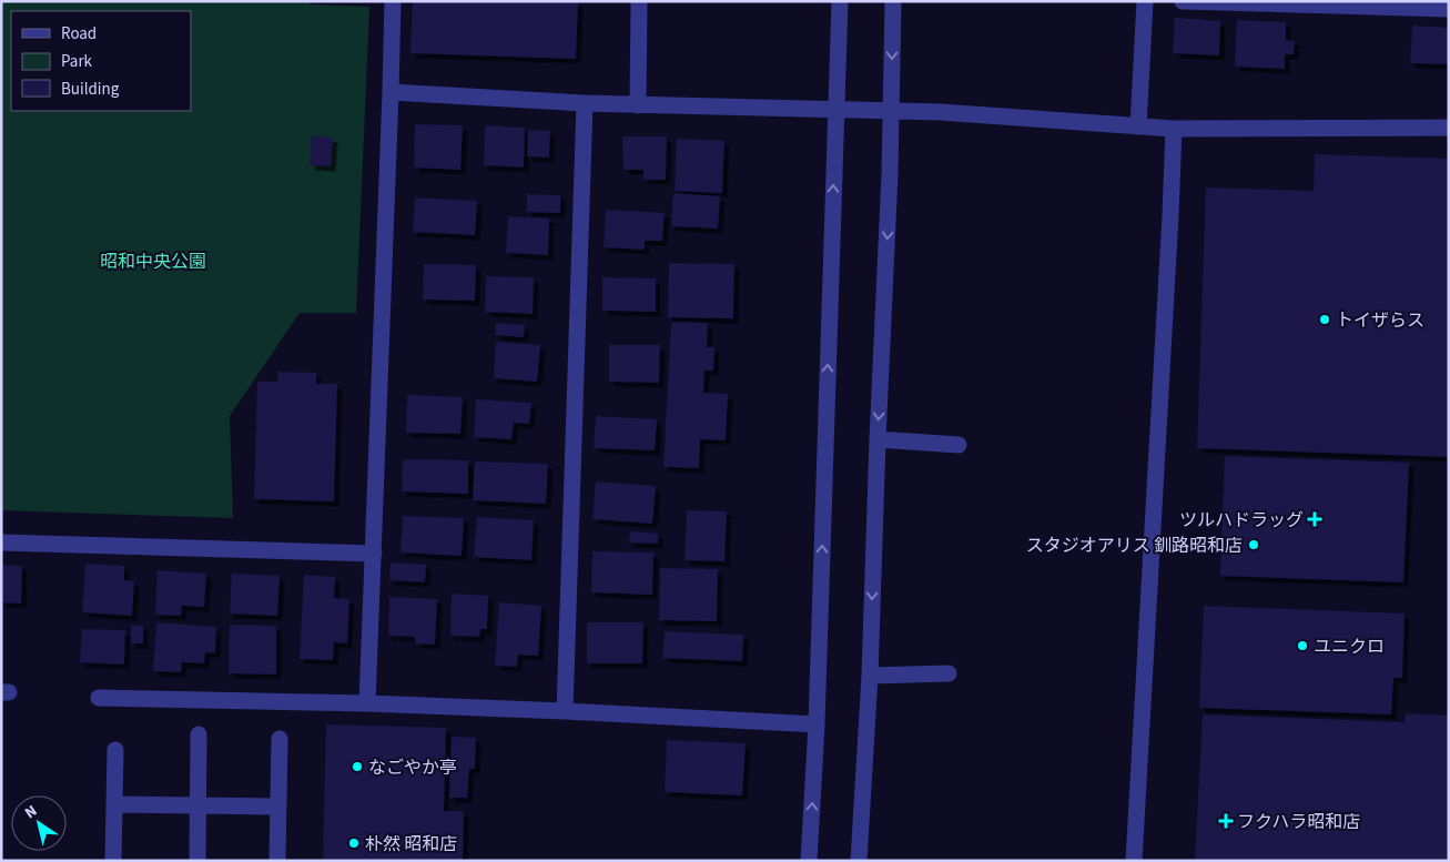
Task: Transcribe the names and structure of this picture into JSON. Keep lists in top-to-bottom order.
{
  "parks": ["昭和中央公園"],
  "places": {
    "other": [
      "トイザらス",
      "スタジオアリス 釧路昭和店",
      "ユニクロ",
      "なごやか亭",
      "朴然 昭和店"
    ],
    "health": ["ツルハドラッグ", "フクハラ昭和店"]
  },
  "legend": ["Road", "Park", "Building"],
  "north": "top left"
}
